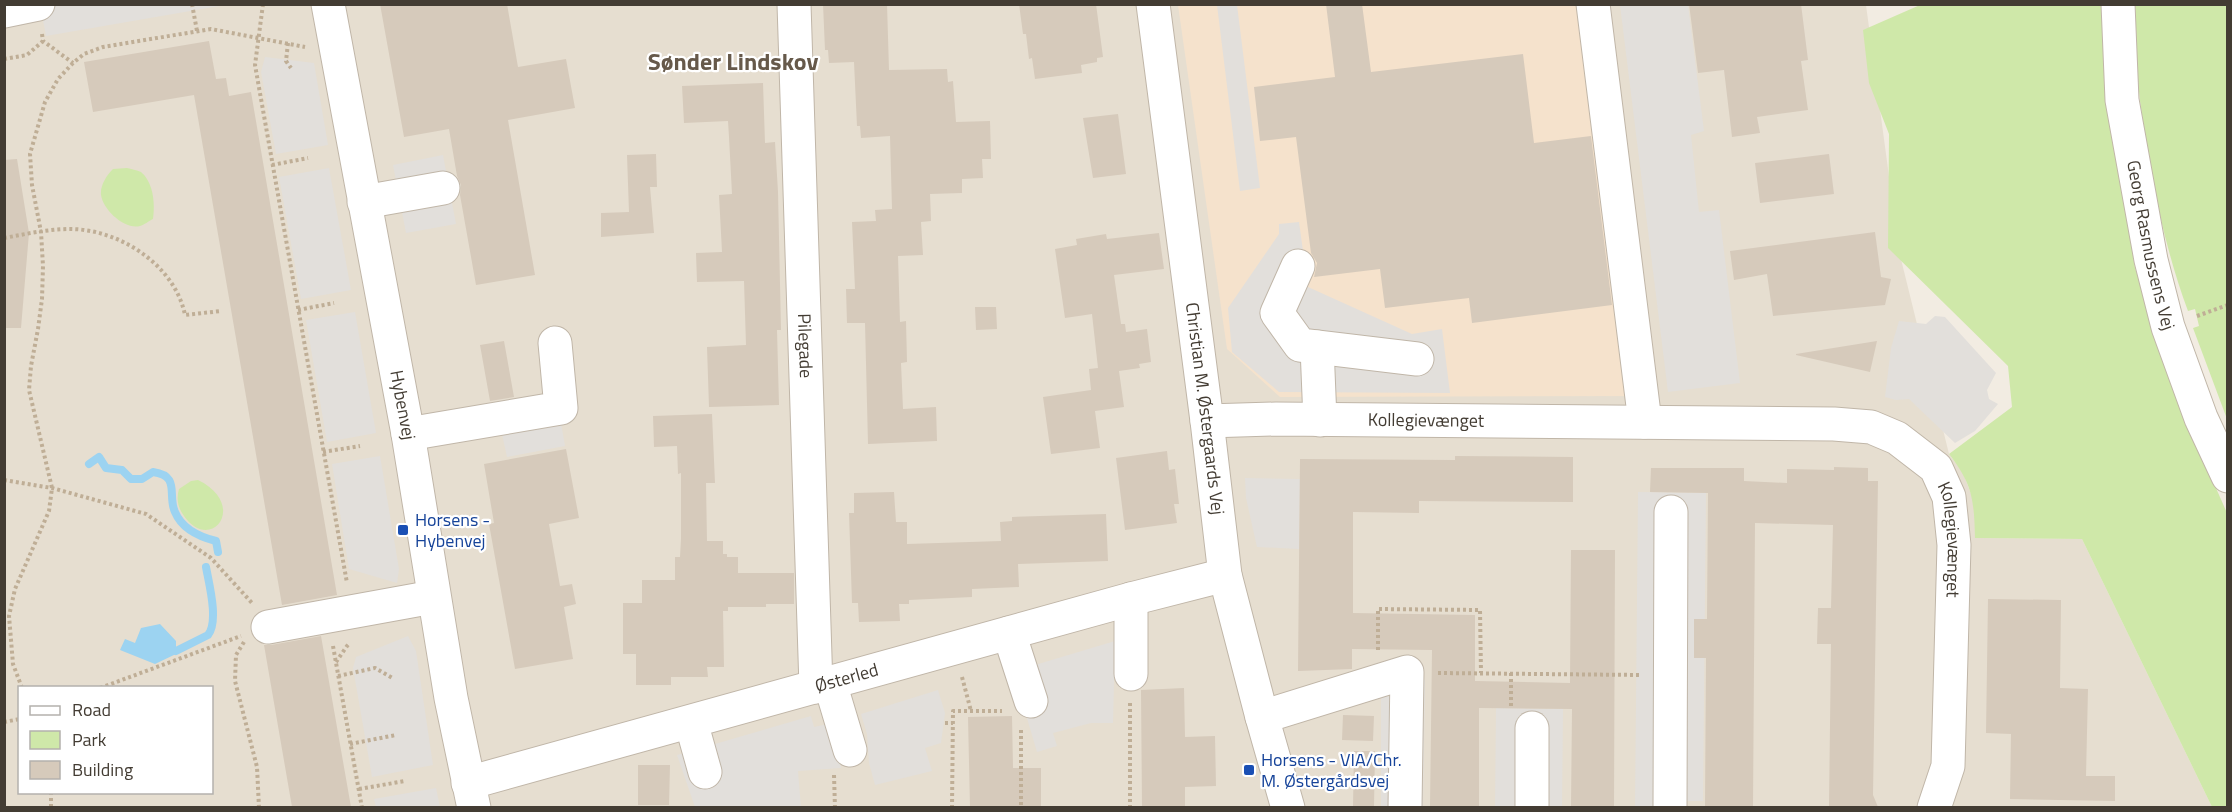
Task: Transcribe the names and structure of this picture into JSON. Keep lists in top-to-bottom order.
{
  "streets": {
    "street": [
      "Georg Rasmussens Vej",
      "Pilegade",
      "Hybenvej",
      "Christian M. Østergaards Vej",
      "Kollegievænget",
      "Østerled"
    ]
  },
  "crossings": [
    ["Pilegade", "Østerled"],
    ["Hybenvej", "Østerled"],
    ["Christian M. Østergaards Vej", "Kollegievænget"],
    ["Christian M. Østergaards Vej", "Østerled"]
  ],
  "districts": ["Sønder Lindskov"],
  "places": {
    "transit": ["Horsens - Hybenvej", "Horsens - VIA/Chr. M. Østergårdsvej"]
  },
  "legend": ["Road", "Park", "Building"]
}
